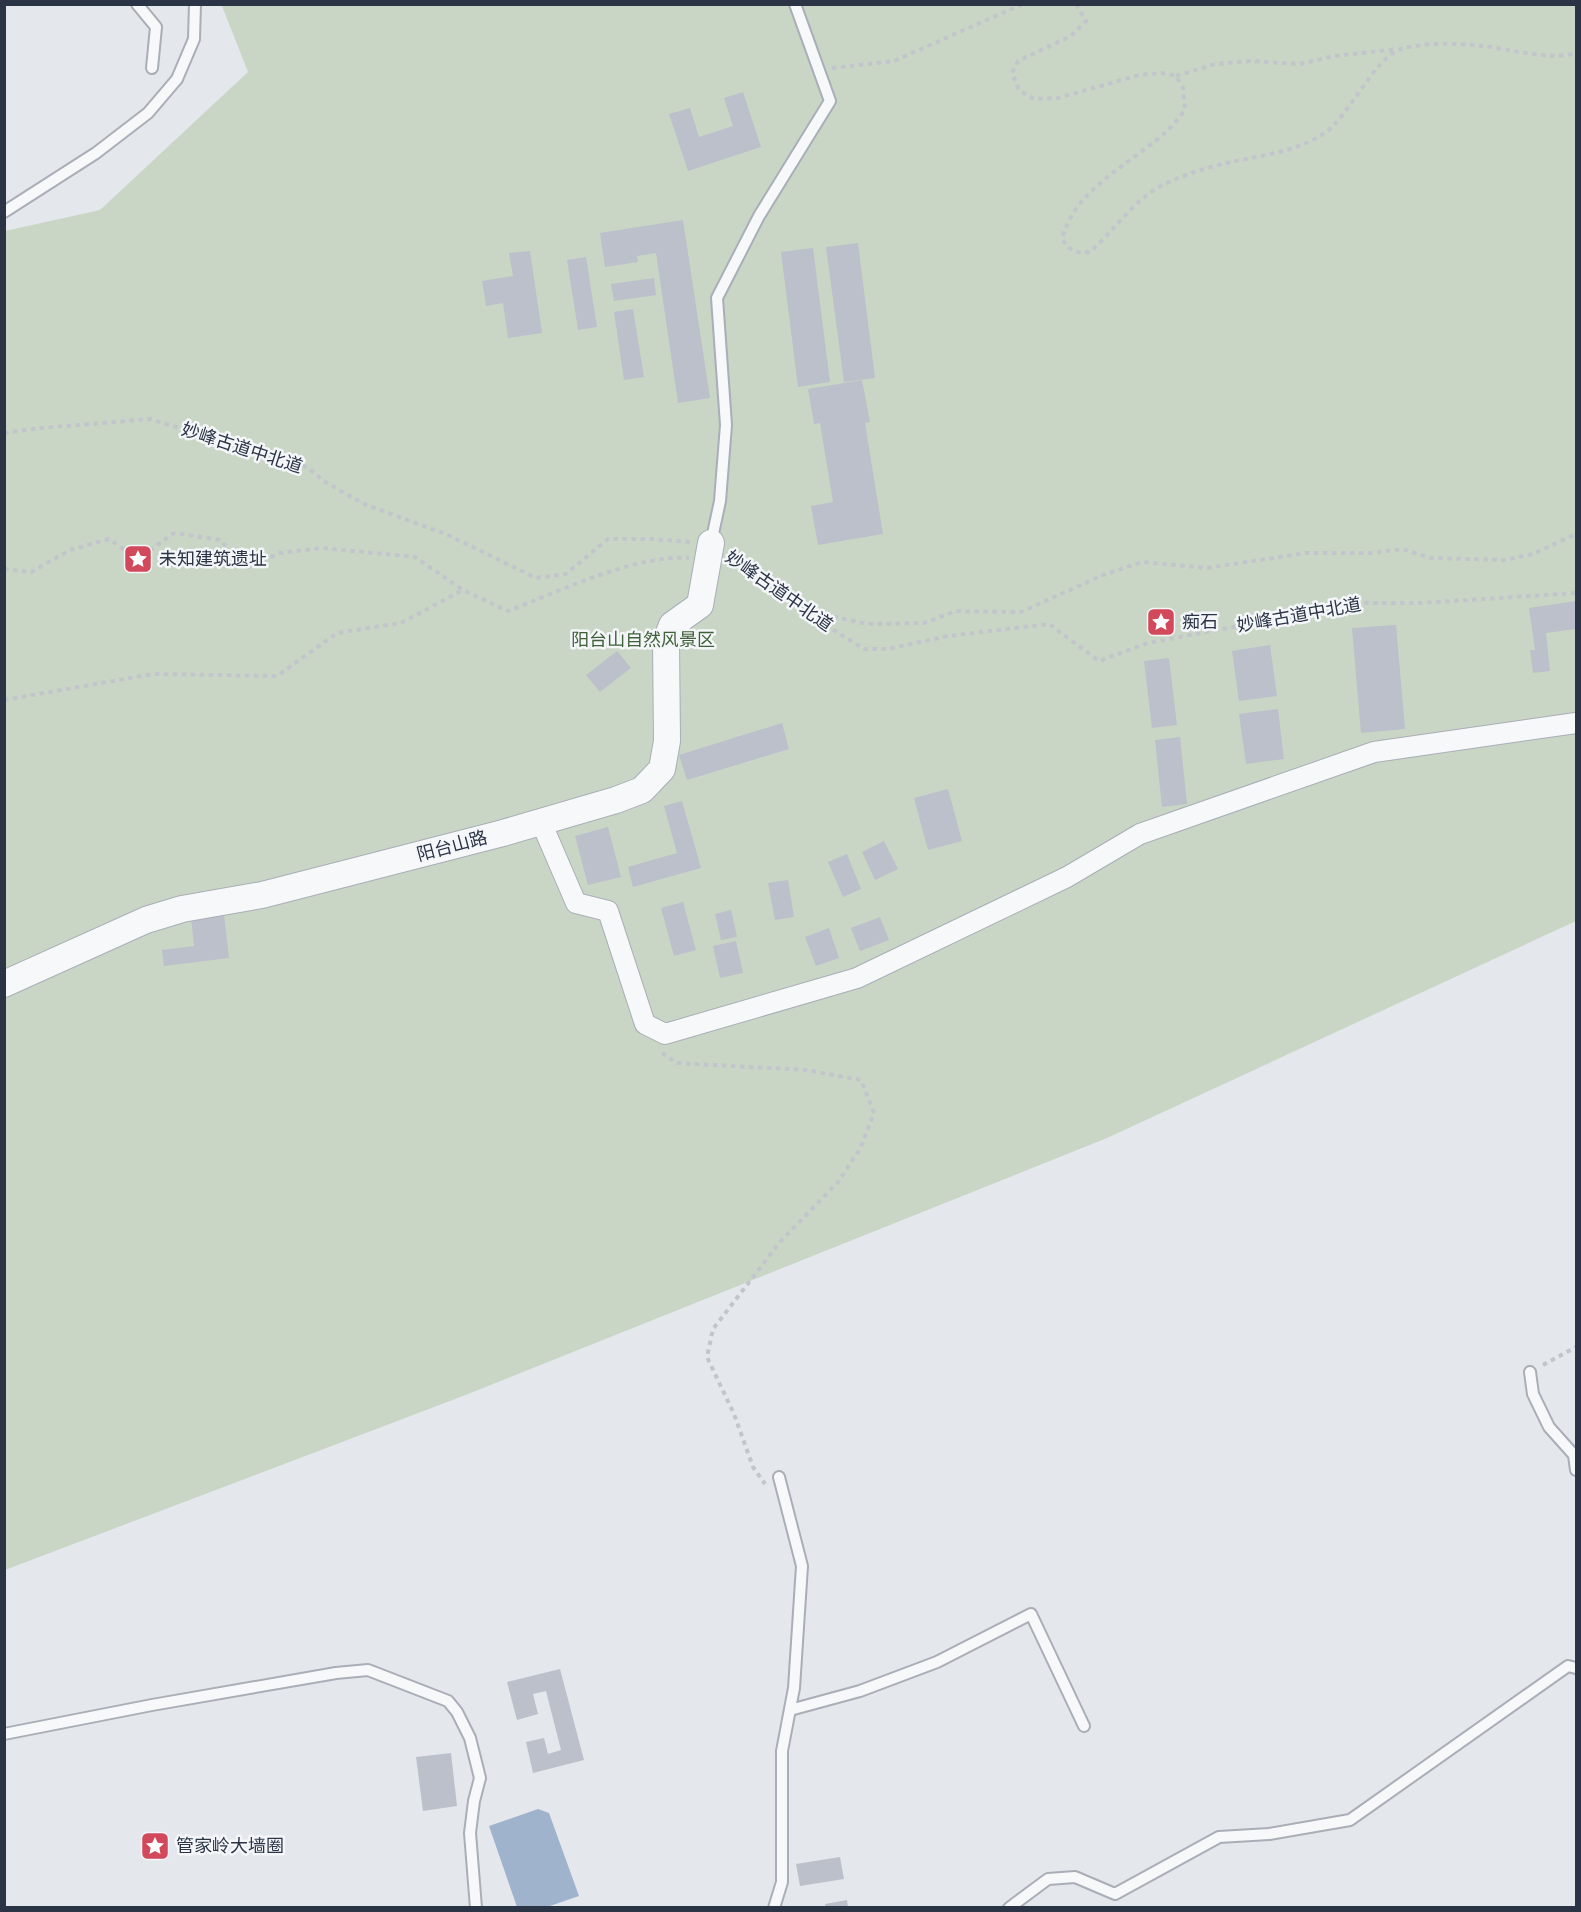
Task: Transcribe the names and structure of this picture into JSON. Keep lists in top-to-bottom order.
{
  "streets": {
    "street": ["阳台山路"],
    "path": ["妙峰古道中北道"]
  },
  "crossings": [
    ["妙峰古道中北道", "阳台山路"]
  ],
  "parks": ["阳台山自然风景区"],
  "places": {
    "place": ["未知建筑遗址", "痴石", "管家岭大墙圈"]
  }
}
